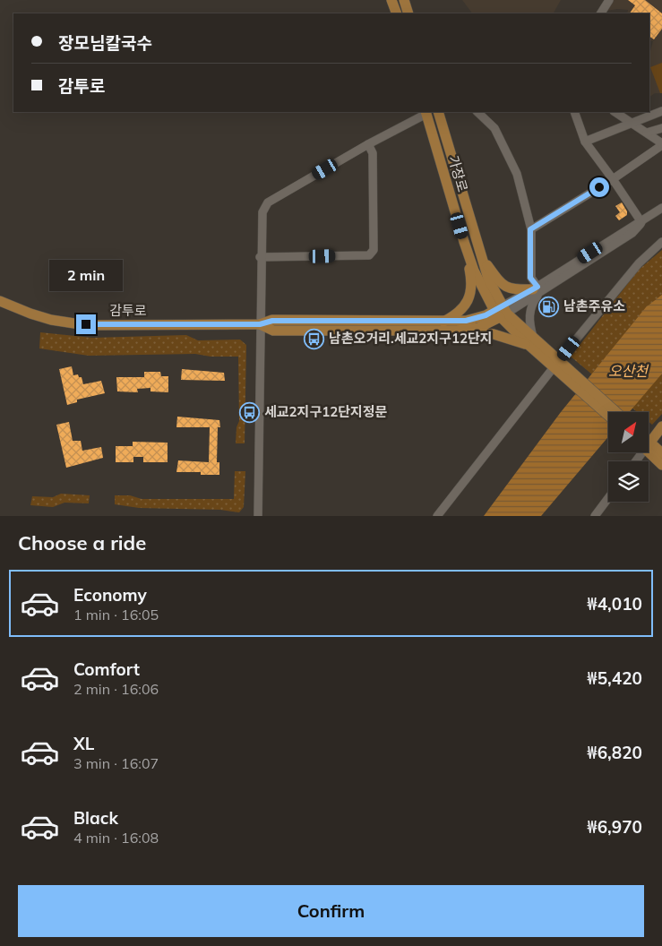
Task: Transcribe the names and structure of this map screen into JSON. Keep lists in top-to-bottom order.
{
  "streets": {
    "main road": ["가장로", "감투로"]
  },
  "crossings": [
    ["가장로", "감투로"]
  ],
  "water": ["오산천"],
  "places": {
    "fuel station": ["남촌주유소"],
    "bus stop": ["남촌오거리.세교2지구12단지", "세교2지구12단지정문"]
  },
  "north": "top right",
  "page": {
    "banner": ["장모님칼국수", "감투로"],
    "bubble": "2 min",
    "heading": "Choose a ride",
    "list": [
      {
        "name": "Economy",
        "note": "1 min · 16:05",
        "value": "₩4,010"
      },
      {
        "name": "Comfort",
        "note": "2 min · 16:06",
        "value": "₩5,420"
      },
      {
        "name": "XL",
        "note": "3 min · 16:07",
        "value": "₩6,820"
      },
      {
        "name": "Black",
        "note": "4 min · 16:08",
        "value": "₩6,970"
      }
    ],
    "buttons": "Confirm"
  }
}
